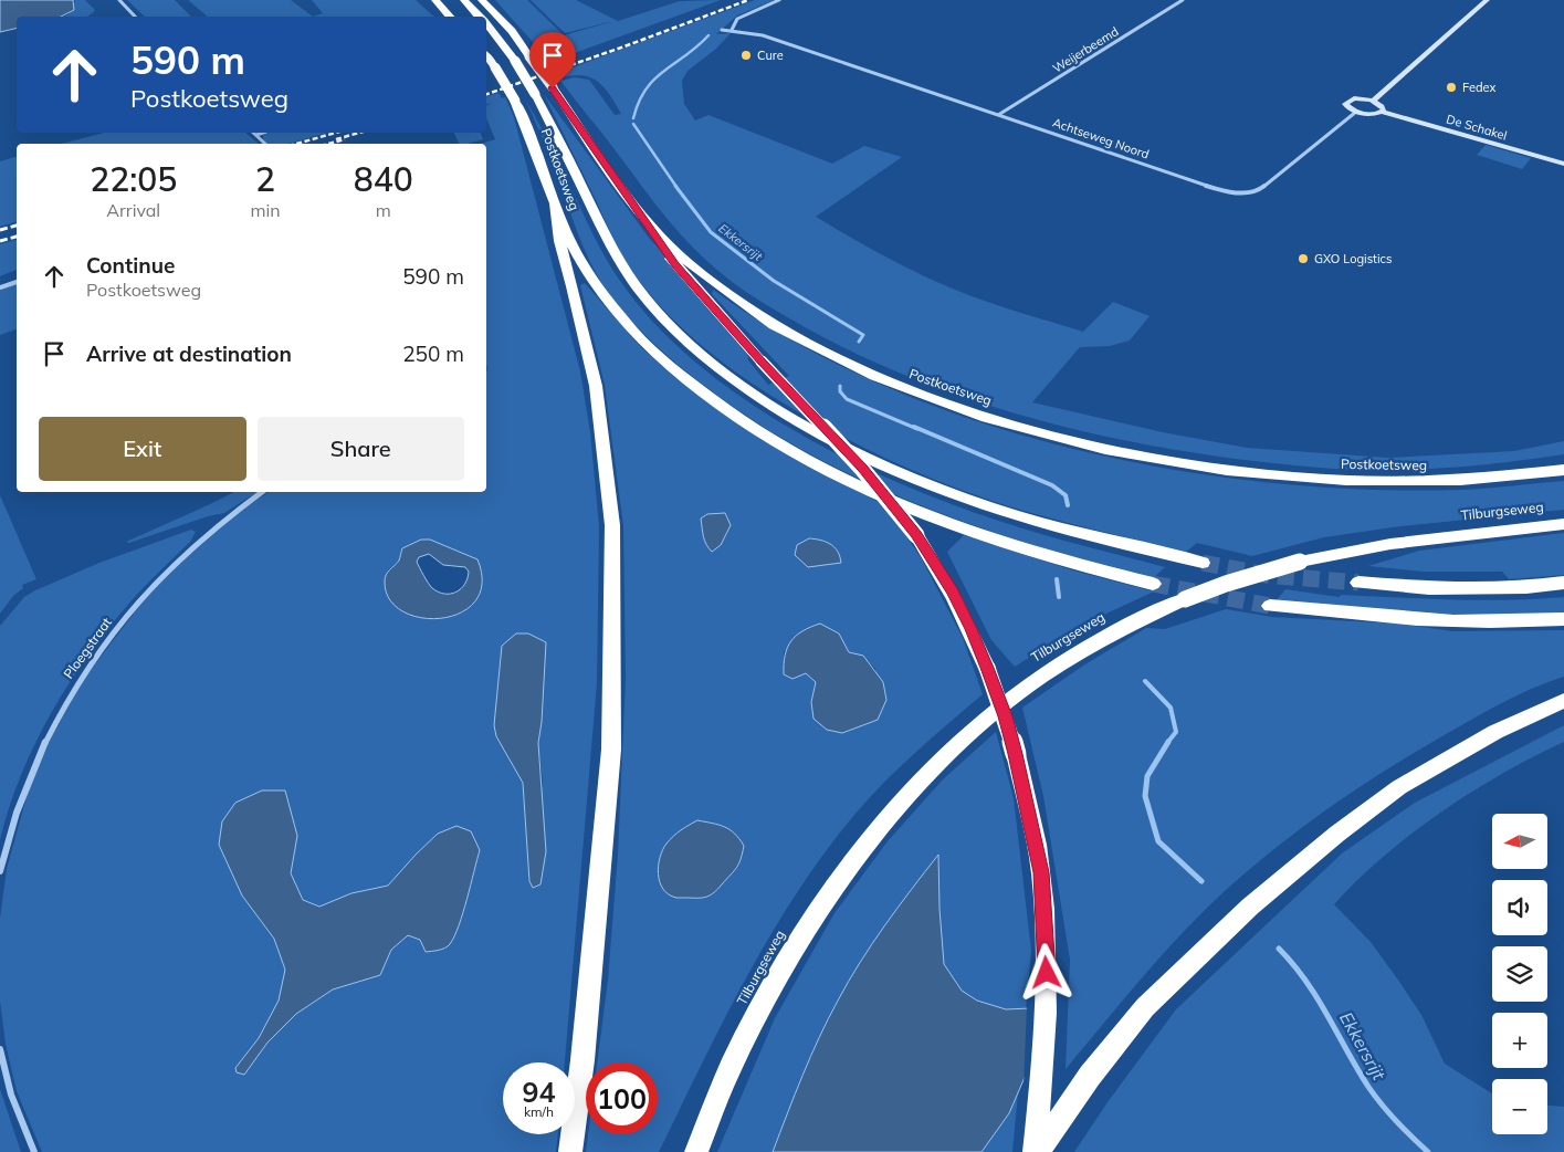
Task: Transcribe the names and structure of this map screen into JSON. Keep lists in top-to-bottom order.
{
  "streets": {
    "highway": ["Postkoetsweg", "Tilburgseweg"],
    "street": [
      "Weijerbeemd",
      "De Schakel",
      "Achtseweg Noord",
      "Ploegstraat"
    ]
  },
  "crossings": [
    ["Weijerbeemd", "Achtseweg Noord"],
    ["De Schakel", "Achtseweg Noord"]
  ],
  "water": ["Ekkersrijt"],
  "places": ["Cure", "Fedex", "GXO Logistics"],
  "north": "left",
  "page": {
    "turn": ["590 m", "Postkoetsweg"],
    "eta": [
      "22:05",
      "Arrival",
      "2",
      "min",
      "840",
      "m"
    ],
    "list": [
      {
        "name": "Continue",
        "note": "Postkoetsweg",
        "value": "590 m"
      },
      {
        "name": "Arrive at destination",
        "value": "250 m"
      }
    ],
    "buttons": ["Exit", "Share"],
    "map_buttons": ["+", "−"],
    "speed": "94 km/h",
    "limit": "100"
  }
}
